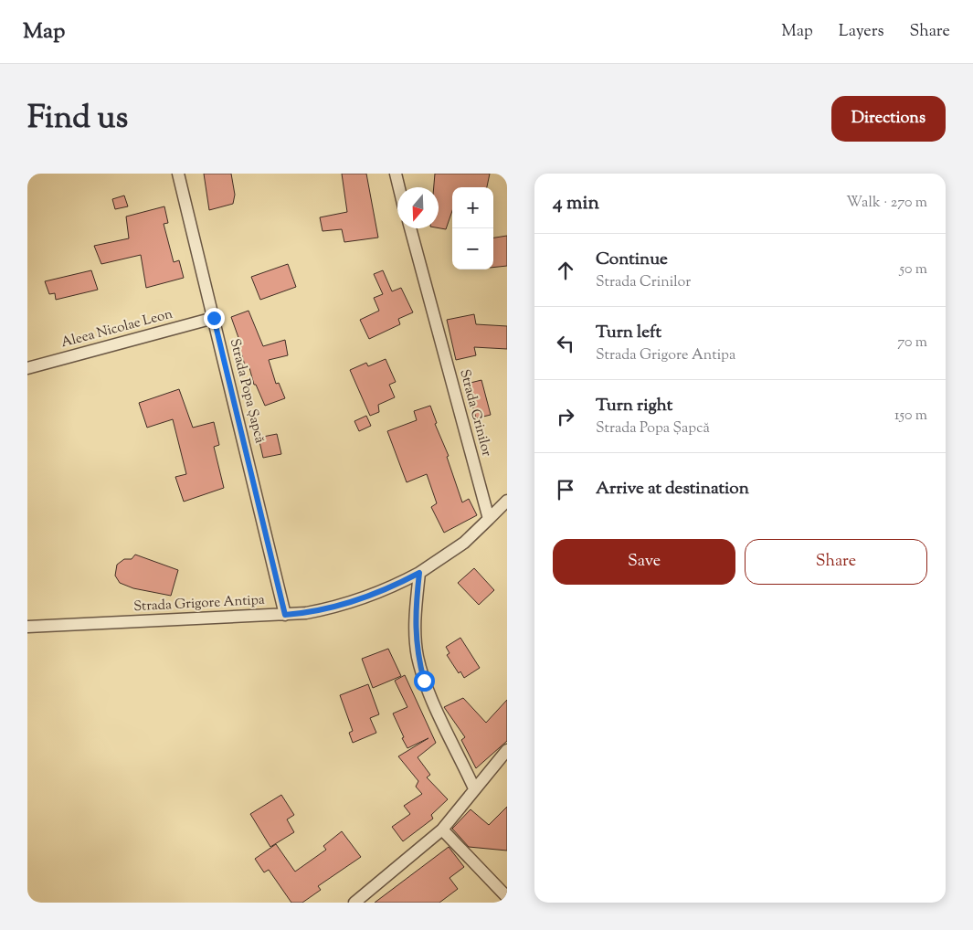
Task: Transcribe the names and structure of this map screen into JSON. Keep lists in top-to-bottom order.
{
  "streets": {
    "street": [
      "Aleea Nicolae Leon",
      "Strada Popa Șapcă",
      "Strada Crinilor",
      "Strada Grigore Antipa"
    ]
  },
  "crossings": [
    ["Aleea Nicolae Leon", "Strada Popa Șapcă"],
    ["Strada Popa Șapcă", "Strada Grigore Antipa"]
  ],
  "north": "bottom",
  "page": {
    "header": "Map",
    "nav": ["Map", "Layers", "Share"],
    "title": "Find us",
    "buttons": [
      "Directions",
      ["Save", "Share"]
    ],
    "heading": ["4 min", "Walk · 270 m"],
    "map_buttons": ["+", "−"],
    "list": [
      ["Continue", "Strada Crinilor", "50 m"],
      ["Turn left", "Strada Grigore Antipa", "70 m"],
      ["Turn right", "Strada Popa Șapcă", "150 m"],
      "Arrive at destination"
    ]
  }
}
